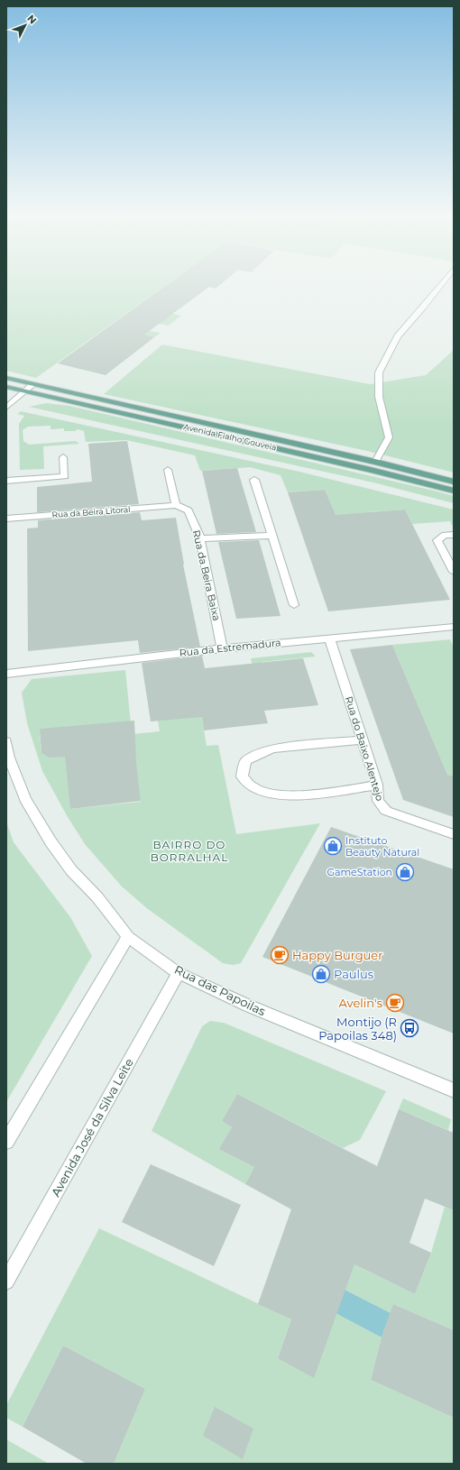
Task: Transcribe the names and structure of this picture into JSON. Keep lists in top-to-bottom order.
{
  "streets": {
    "main road": ["Avenida Fialho Gouveia"],
    "street": [
      "Rua da Beira Litoral",
      "Rua da Beira Baixa",
      "Rua da Estremadura",
      "Rua do Baixo Alentejo",
      "Rua das Papoilas",
      "Avenida José da Silva Leite"
    ]
  },
  "crossings": [
    ["Rua da Beira Litoral", "Rua da Beira Baixa"],
    ["Rua da Beira Baixa", "Rua da Estremadura"],
    ["Rua da Estremadura", "Rua do Baixo Alentejo"],
    ["Rua das Papoilas", "Avenida José da Silva Leite"]
  ],
  "districts": ["BAIRRO DO BORRALHAL"],
  "places": {
    "shop": ["Instituto Beauty Natural", "GameStation", "Paulus"],
    "cafe": ["Happy Burguer", "Avelin's"],
    "bus stop": ["Montijo (R Papoilas 348)"]
  },
  "north": "top right"
}
